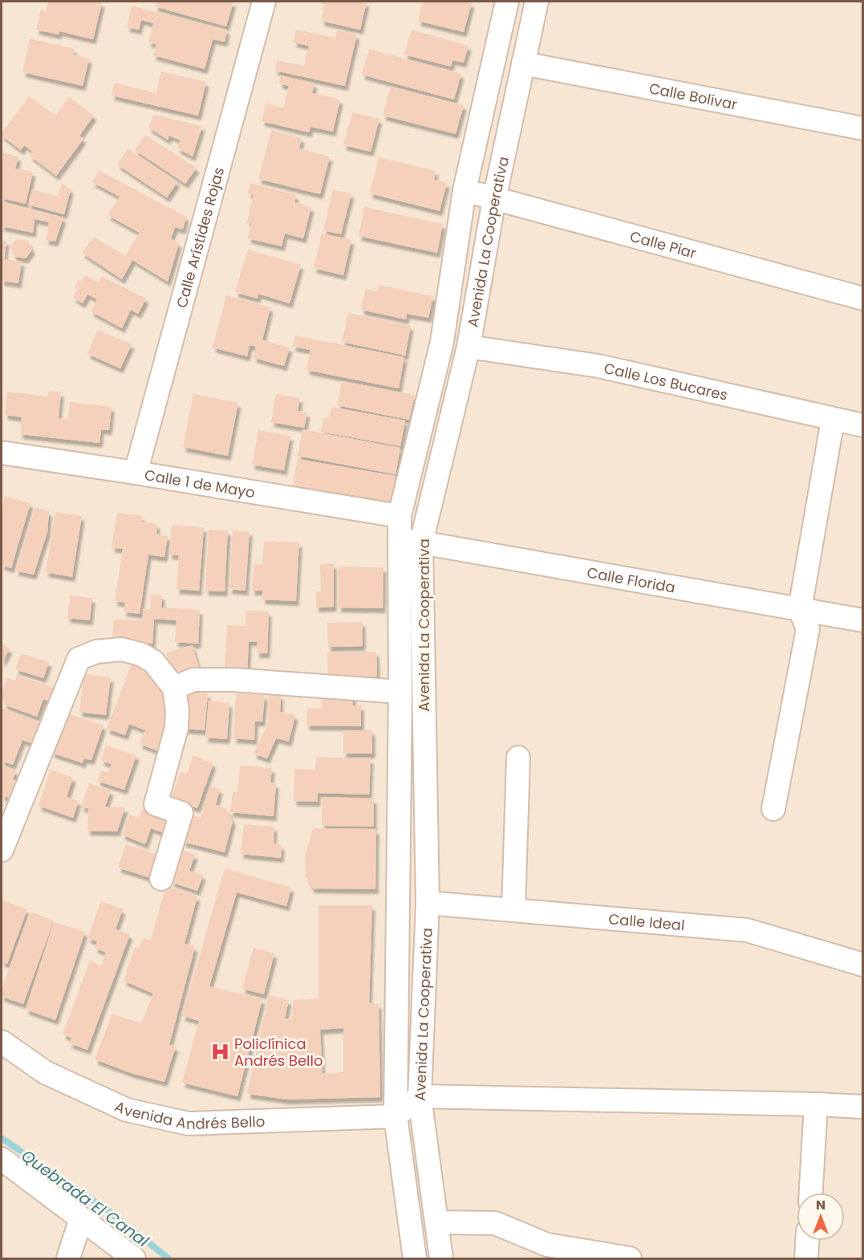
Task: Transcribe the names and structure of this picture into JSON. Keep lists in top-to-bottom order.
{
  "streets": {
    "street": [
      "Calle Bolívar",
      "Calle Arístides Rojas",
      "Avenida La Cooperativa",
      "Calle Piar",
      "Calle Los Bucares",
      "Calle 1 de Mayo",
      "Calle Florida",
      "Calle Ideal",
      "Avenida Andrés Bello"
    ]
  },
  "crossings": [
    ["Calle Bolívar", "Avenida La Cooperativa"],
    ["Calle Arístides Rojas", "Calle 1 de Mayo"],
    ["Avenida La Cooperativa", "Calle Piar"],
    ["Avenida La Cooperativa", "Calle Los Bucares"],
    ["Avenida La Cooperativa", "Calle 1 de Mayo"],
    ["Avenida La Cooperativa", "Calle Florida"],
    ["Avenida La Cooperativa", "Calle Ideal"],
    ["Avenida La Cooperativa", "Avenida Andrés Bello"]
  ],
  "water": ["Quebrada El Canal"],
  "places": {
    "hospital": ["Policlínica Andrés Bello"]
  },
  "north": "top"
}
